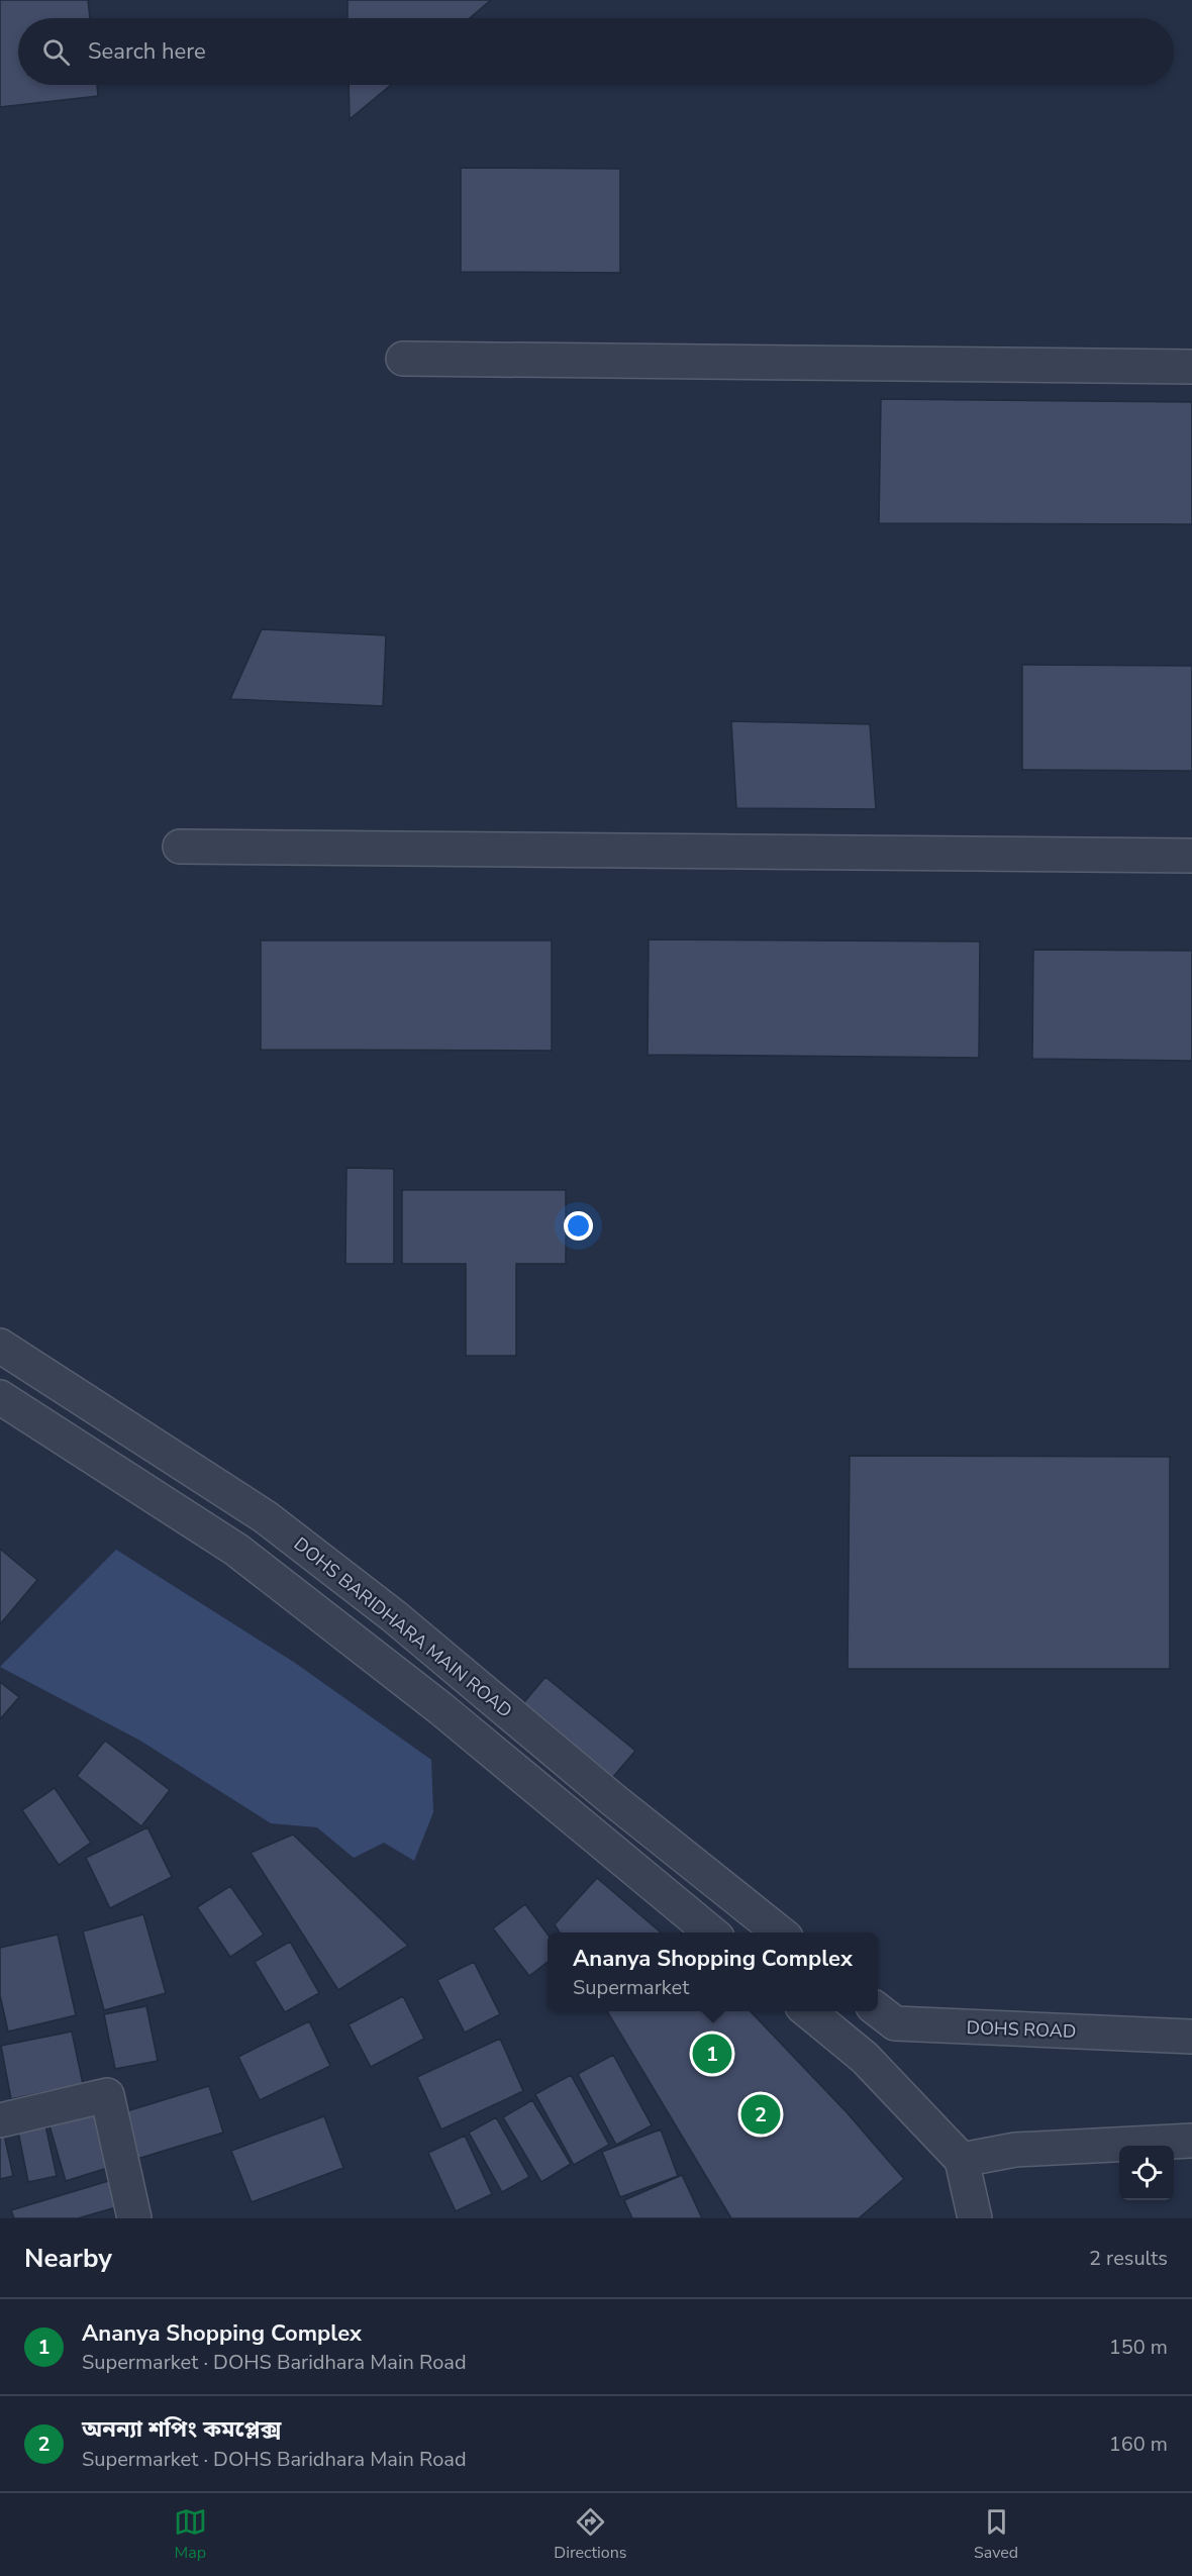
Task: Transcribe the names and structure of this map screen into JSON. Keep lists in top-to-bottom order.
{
  "streets": {
    "street": ["DOHS BARIDHARA MAIN ROAD", "DOHS ROAD"]
  },
  "page": {
    "search": "Search here",
    "popup": ["Ananya Shopping Complex", "Supermarket"],
    "pins": ["1", "2"],
    "heading": ["Nearby", "2 results"],
    "list": [
      {
        "mark": "1",
        "name": "Ananya Shopping Complex",
        "note": "Supermarket · DOHS Baridhara Main Road",
        "value": "150 m"
      },
      {
        "mark": "2",
        "name": "অনন্যা শপিং কমপ্লেক্স",
        "note": "Supermarket · DOHS Baridhara Main Road",
        "value": "160 m"
      }
    ],
    "nav": ["Map", "Directions", "Saved"]
  }
}
